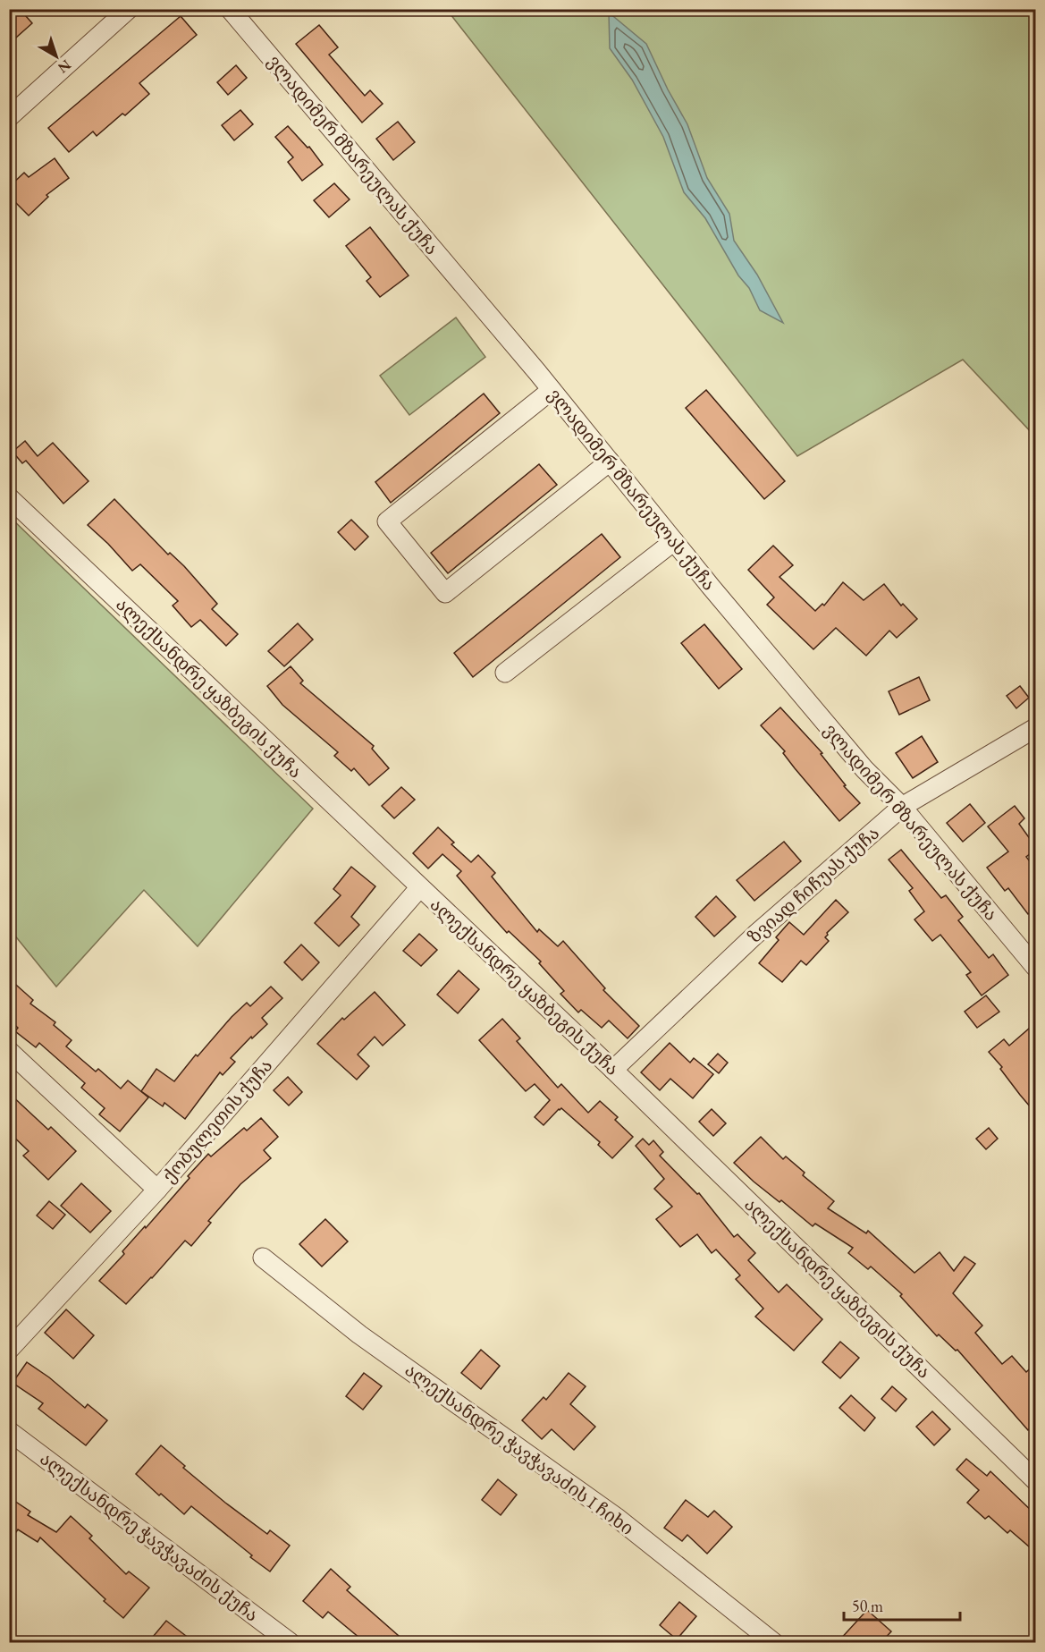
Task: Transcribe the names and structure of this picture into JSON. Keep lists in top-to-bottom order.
{
  "streets": {
    "street": [
      "ვლადიმერ მზარეულას ქუჩა",
      "ალექსანდრე ყაზბეგის ქუჩა",
      "ზვიად ჩიჩუას ქუჩა",
      "ქობულეთის ქუჩა",
      "ალექსანდრე ჭავჭავაძის I ჩიხი",
      "ალექსანდრე ჭავჭავაძის ქუჩა"
    ]
  },
  "crossings": [
    ["ვლადიმერ მზარეულას ქუჩა", "ზვიად ჩიჩუას ქუჩა"],
    ["ალექსანდრე ყაზბეგის ქუჩა", "ზვიად ჩიჩუას ქუჩა"],
    ["ალექსანდრე ყაზბეგის ქუჩა", "ქობულეთის ქუჩა"]
  ],
  "scale_bar": "50 m",
  "north": "bottom right"
}
